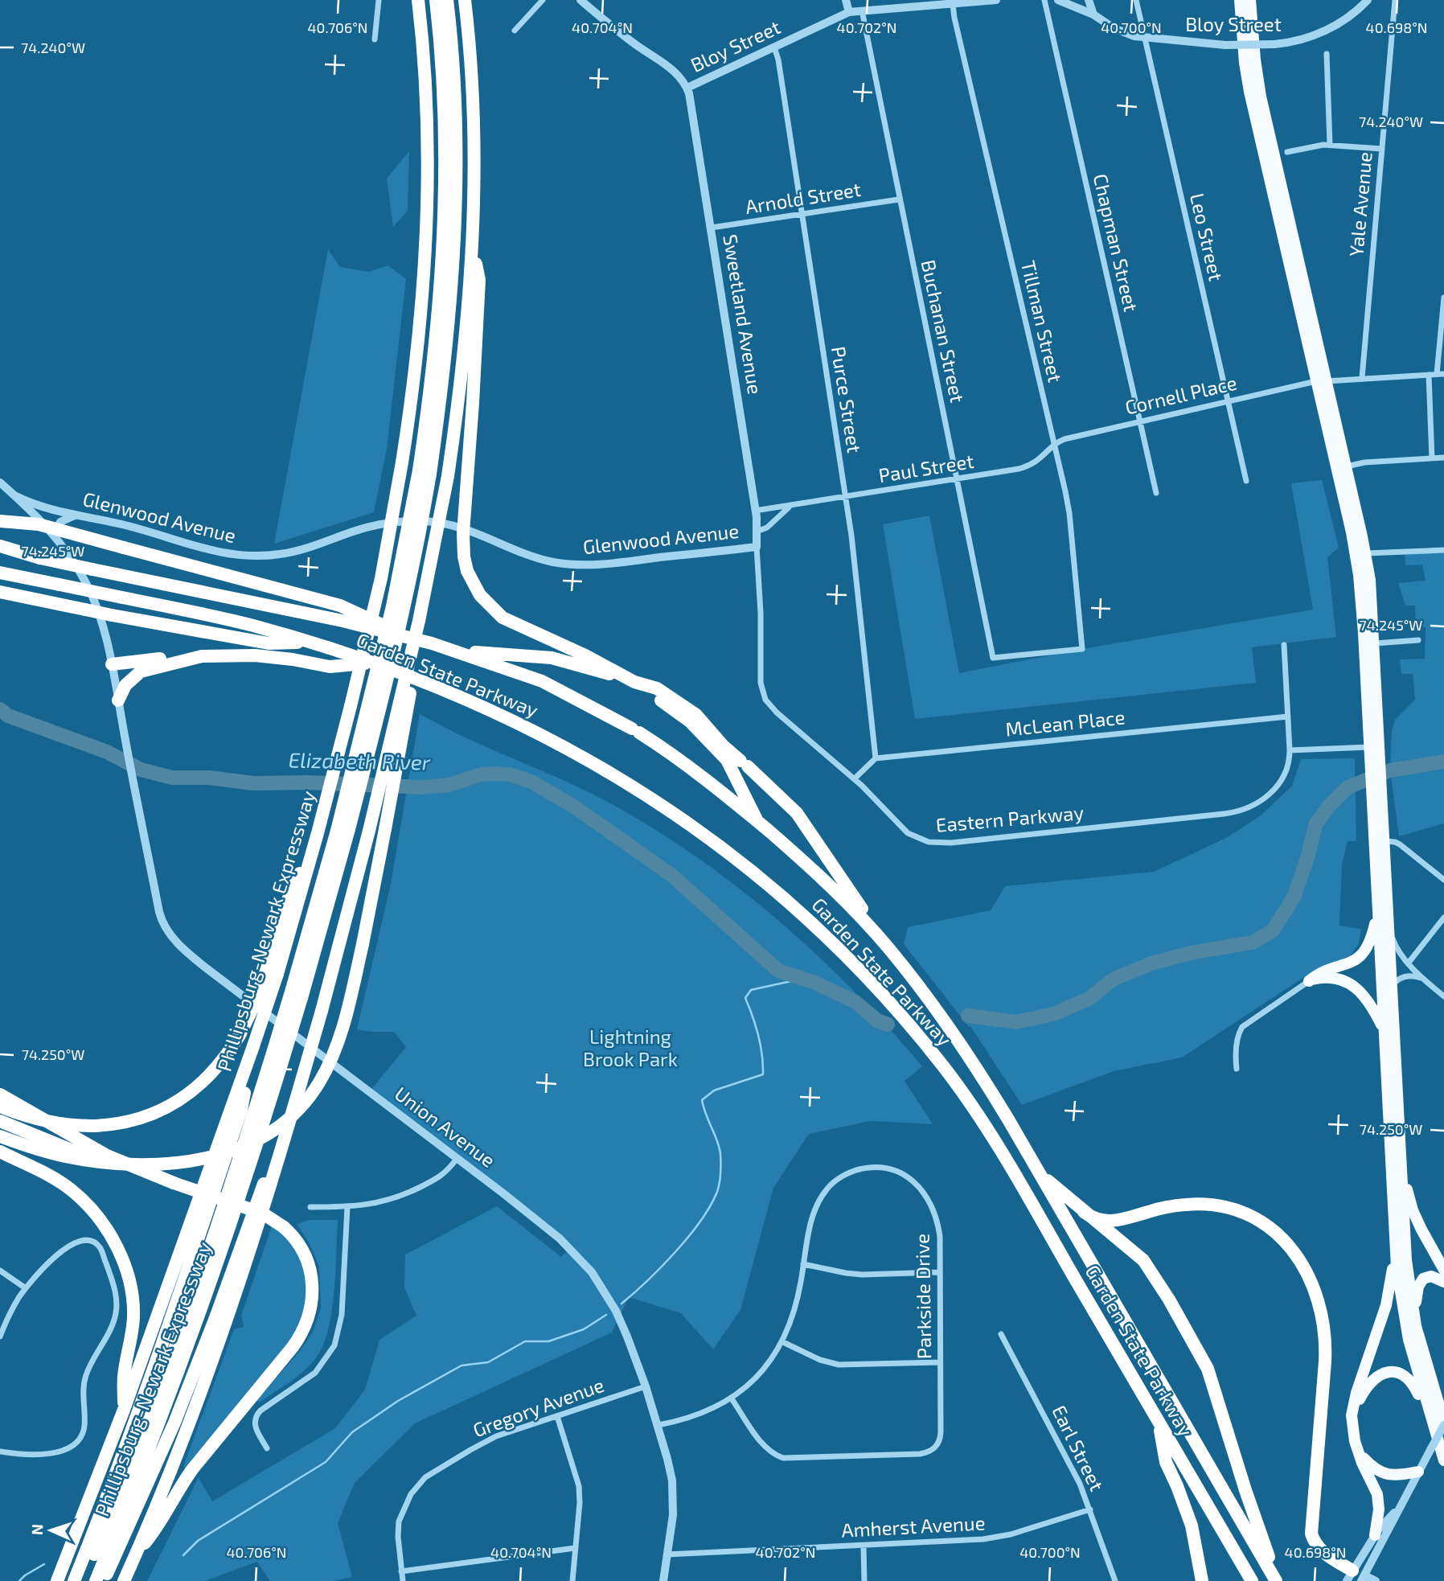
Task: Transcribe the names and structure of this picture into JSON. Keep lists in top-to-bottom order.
{
  "streets": {
    "highway": ["Garden State Parkway", "Phillipsburg-Newark Expressway"],
    "street": [
      "Bloy Street",
      "Arnold Street",
      "Yale Avenue",
      "Leo Street",
      "Chapman Street",
      "Sweetland Avenue",
      "Tillman Street",
      "Buchanan Street",
      "Cornell Place",
      "Purce Street",
      "Paul Street",
      "Glenwood Avenue",
      "McLean Place",
      "Eastern Parkway",
      "Union Avenue",
      "Parkside Drive",
      "Gregory Avenue",
      "Earl Street",
      "Amherst Avenue"
    ]
  },
  "crossings": [
    ["Bloy Street", "Leo Street"],
    ["Bloy Street", "Sweetland Avenue"],
    ["Bloy Street", "Tillman Street"],
    ["Bloy Street", "Buchanan Street"],
    ["Bloy Street", "Purce Street"],
    ["Arnold Street", "Sweetland Avenue"],
    ["Arnold Street", "Buchanan Street"],
    ["Arnold Street", "Purce Street"],
    ["Yale Avenue", "Cornell Place"],
    ["Leo Street", "Cornell Place"],
    ["Chapman Street", "Cornell Place"],
    ["Sweetland Avenue", "Paul Street"],
    ["Sweetland Avenue", "Glenwood Avenue"],
    ["Sweetland Avenue", "Eastern Parkway"],
    ["Tillman Street", "Buchanan Street"],
    ["Tillman Street", "Cornell Place"],
    ["Tillman Street", "Paul Street"],
    ["Buchanan Street", "Paul Street"],
    ["Cornell Place", "Paul Street"],
    ["Purce Street", "Paul Street"],
    ["Purce Street", "McLean Place"],
    ["Glenwood Avenue", "Eastern Parkway"],
    ["Glenwood Avenue", "Union Avenue"],
    ["McLean Place", "Eastern Parkway"],
    ["Union Avenue", "Parkside Drive"],
    ["Union Avenue", "Gregory Avenue"],
    ["Union Avenue", "Amherst Avenue"],
    ["Earl Street", "Amherst Avenue"]
  ],
  "water": ["Elizabeth River"],
  "parks": ["Lightning Brook Park"],
  "north": "left",
  "coordinates": [
    "40.706°N",
    "40.704°N",
    "40.702°N",
    "40.700°N",
    "40.698°N",
    "74.240°W",
    "74.245°W",
    "74.250°W"
  ]
}
